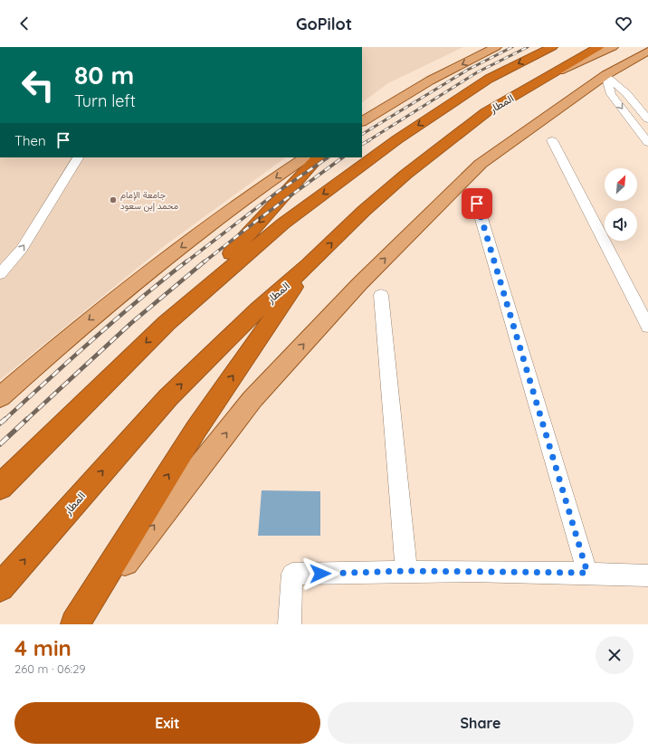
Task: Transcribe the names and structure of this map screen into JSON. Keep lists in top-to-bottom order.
{
  "streets": {
    "highway": ["المطار"]
  },
  "places": ["جامعة الإمام محمد إبن سعود"],
  "north": "top right",
  "page": {
    "header": "GoPilot",
    "turn": ["80 m", "Turn left"],
    "then": "Then",
    "heading": ["4 min", "260 m · 06:29"],
    "buttons": ["Exit", "Share"]
  }
}
